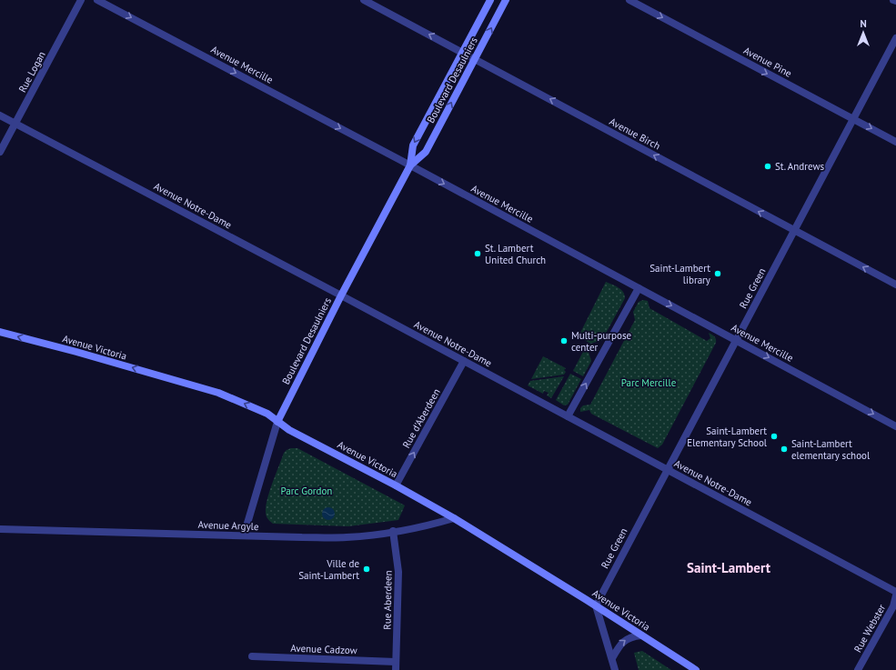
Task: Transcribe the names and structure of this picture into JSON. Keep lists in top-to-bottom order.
{
  "streets": {
    "street": [
      "Avenue Pine",
      "Avenue Mercille",
      "Rue Logan",
      "Boulevard Desaulniers",
      "Avenue Birch",
      "Avenue Notre-Dame",
      "Rue Green",
      "Avenue Victoria",
      "Rue d'Aberdeen",
      "Avenue Argyle",
      "Rue Aberdeen",
      "Rue Webster",
      "Avenue Cadzow"
    ]
  },
  "crossings": [
    ["Avenue Pine", "Rue Green"],
    ["Avenue Mercille", "Boulevard Desaulniers"],
    ["Avenue Mercille", "Rue Green"],
    ["Rue Logan", "Avenue Notre-Dame"],
    ["Boulevard Desaulniers", "Avenue Birch"],
    ["Boulevard Desaulniers", "Avenue Notre-Dame"],
    ["Boulevard Desaulniers", "Avenue Victoria"],
    ["Boulevard Desaulniers", "Avenue Argyle"],
    ["Avenue Birch", "Rue Green"],
    ["Avenue Notre-Dame", "Rue Green"],
    ["Avenue Notre-Dame", "Rue d'Aberdeen"],
    ["Rue Green", "Avenue Victoria"],
    ["Avenue Victoria", "Rue d'Aberdeen"],
    ["Avenue Victoria", "Avenue Argyle"],
    ["Avenue Argyle", "Rue Aberdeen"],
    ["Rue Aberdeen", "Avenue Cadzow"]
  ],
  "one_way": [
    "Avenue Pine",
    "Avenue Mercille",
    "Avenue Birch",
    "Avenue Victoria",
    "Rue d'Aberdeen"
  ],
  "districts": ["Saint-Lambert"],
  "parks": ["Parc Mercille", "Parc Gordon"],
  "places": [
    "St. Andrews",
    "St. Lambert United Church",
    "Saint-Lambert library",
    "Multi-purpose center",
    "Saint-Lambert Elementary School",
    "Saint-Lambert elementary school",
    "Ville de Saint-Lambert"
  ],
  "north": "top"
}
